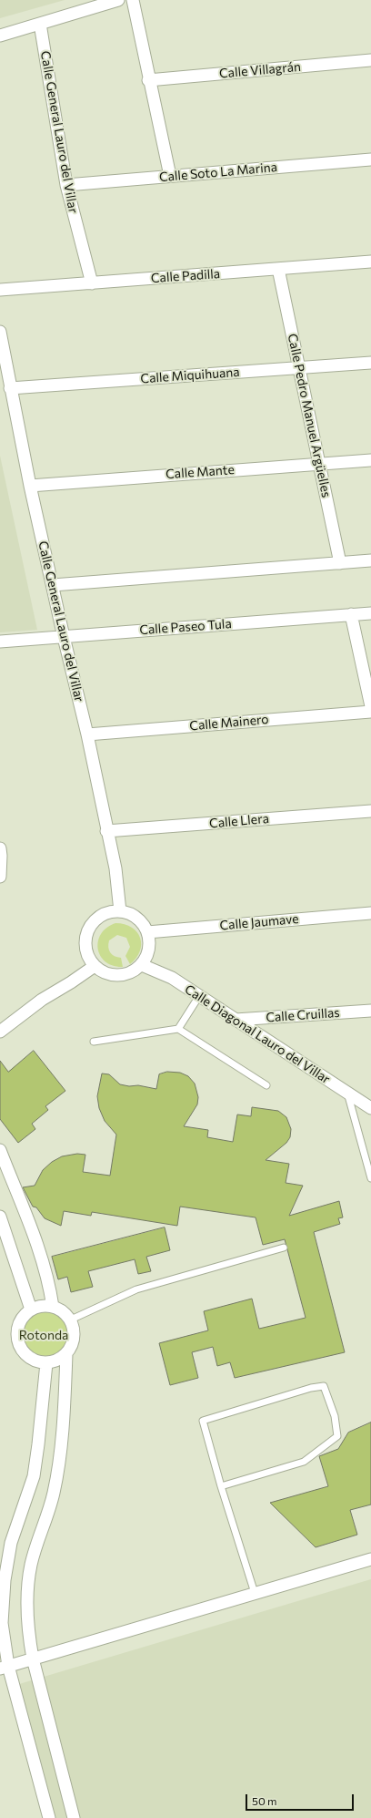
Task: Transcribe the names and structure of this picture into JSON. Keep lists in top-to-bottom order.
{
  "streets": {
    "street": [
      "Calle Villagrán",
      "Calle General Lauro del Villar",
      "Calle Soto La Marina",
      "Calle Padilla",
      "Calle Miquihuana",
      "Calle Pedro Manuel Argüelles",
      "Calle Mante",
      "Calle Paseo Tula",
      "Calle Mainero",
      "Calle Llera",
      "Calle Jaumave",
      "Calle Cruillas",
      "Calle Diagonal Lauro del Villar"
    ]
  },
  "crossings": [
    ["Calle General Lauro del Villar", "Calle Soto La Marina"],
    ["Calle General Lauro del Villar", "Calle Padilla"],
    ["Calle General Lauro del Villar", "Calle Miquihuana"],
    ["Calle General Lauro del Villar", "Calle Mante"],
    ["Calle General Lauro del Villar", "Calle Paseo Tula"],
    ["Calle General Lauro del Villar", "Calle Mainero"],
    ["Calle General Lauro del Villar", "Calle Llera"],
    ["Calle General Lauro del Villar", "Calle Jaumave"],
    ["Calle General Lauro del Villar", "Calle Diagonal Lauro del Villar"],
    ["Calle Padilla", "Calle Pedro Manuel Argüelles"],
    ["Calle Miquihuana", "Calle Pedro Manuel Argüelles"],
    ["Calle Pedro Manuel Argüelles", "Calle Mante"],
    ["Calle Jaumave", "Calle Diagonal Lauro del Villar"],
    ["Calle Cruillas", "Calle Diagonal Lauro del Villar"]
  ],
  "parks": ["Rotonda"],
  "scale_bar": "50 m"
}
